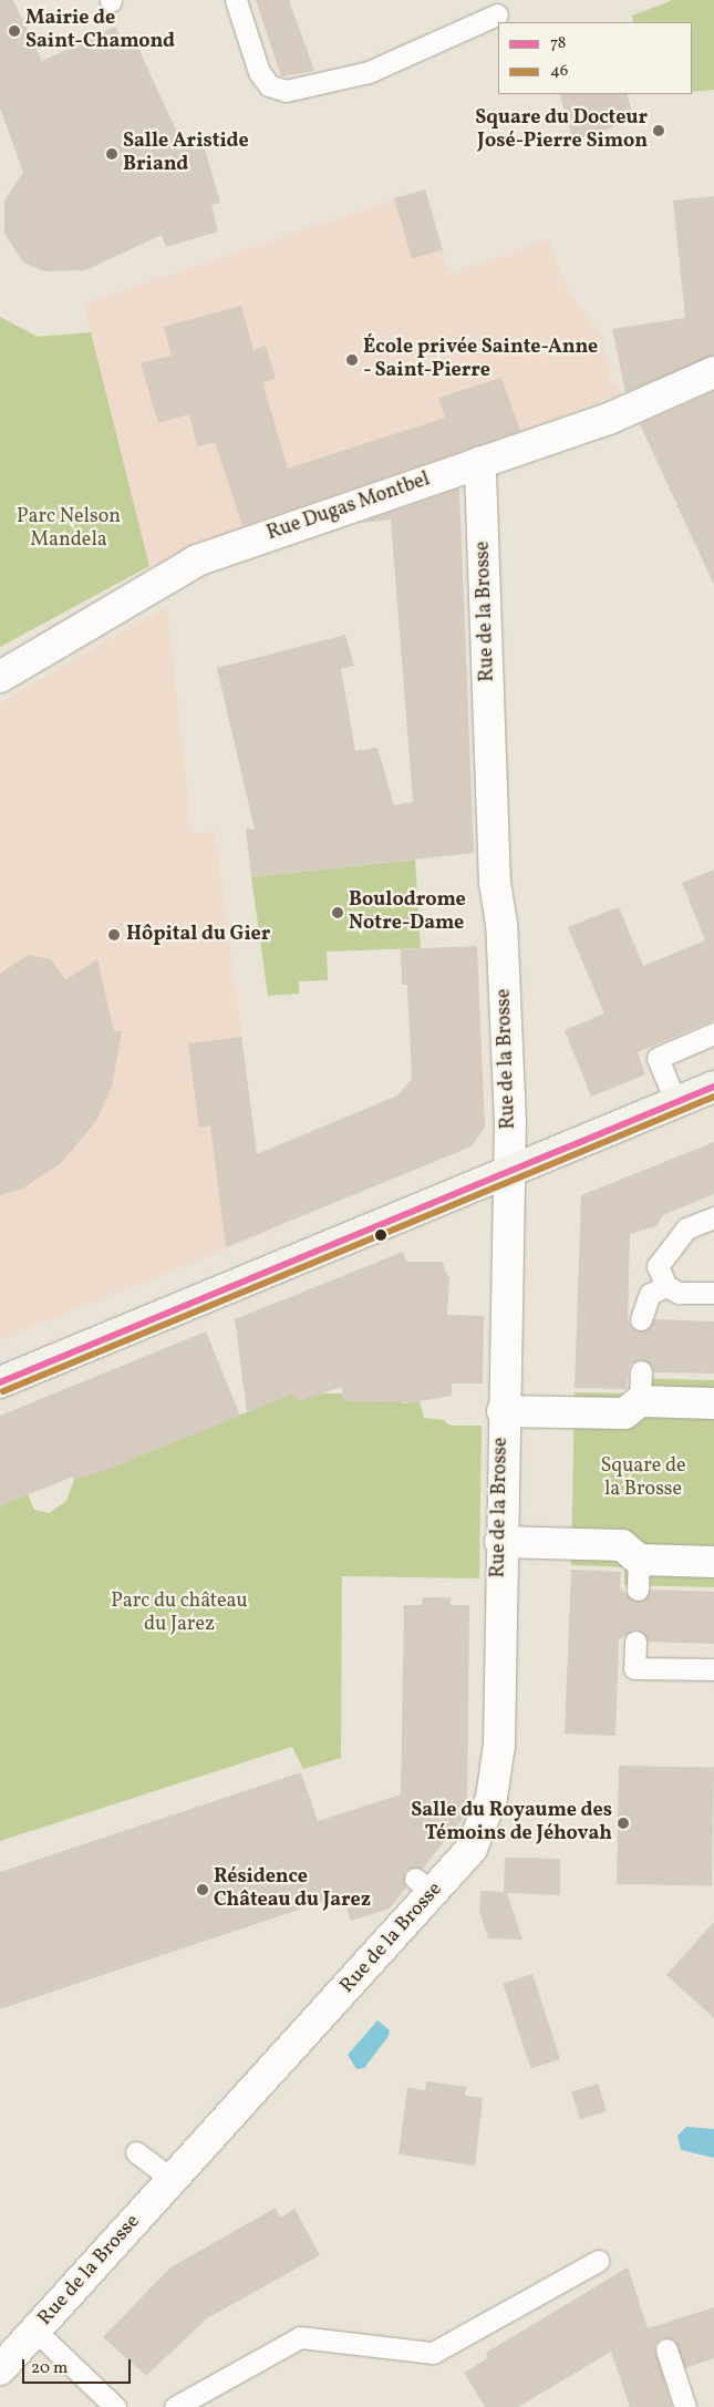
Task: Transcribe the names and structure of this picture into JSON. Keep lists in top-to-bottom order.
{
  "streets": {
    "street": ["Rue Dugas Montbel", "Rue de la Brosse"]
  },
  "crossings": [
    ["Rue Dugas Montbel", "Rue de la Brosse"]
  ],
  "parks": ["Parc Nelson Mandela", "Square de la Brosse", "Parc du château du Jarez"],
  "places": [
    "Mairie de Saint-Chamond",
    "Square du Docteur José-Pierre Simon",
    "Salle Aristide Briand",
    "École privée Sainte-Anne - Saint-Pierre",
    "Boulodrome Notre-Dame",
    "Hôpital du Gier",
    "Salle du Royaume des Témoins de Jéhovah",
    "Résidence Château du Jarez"
  ],
  "lines": ["transit line 78", "transit line 46"],
  "legend": ["78", "46"],
  "scale_bar": "20 m"
}
